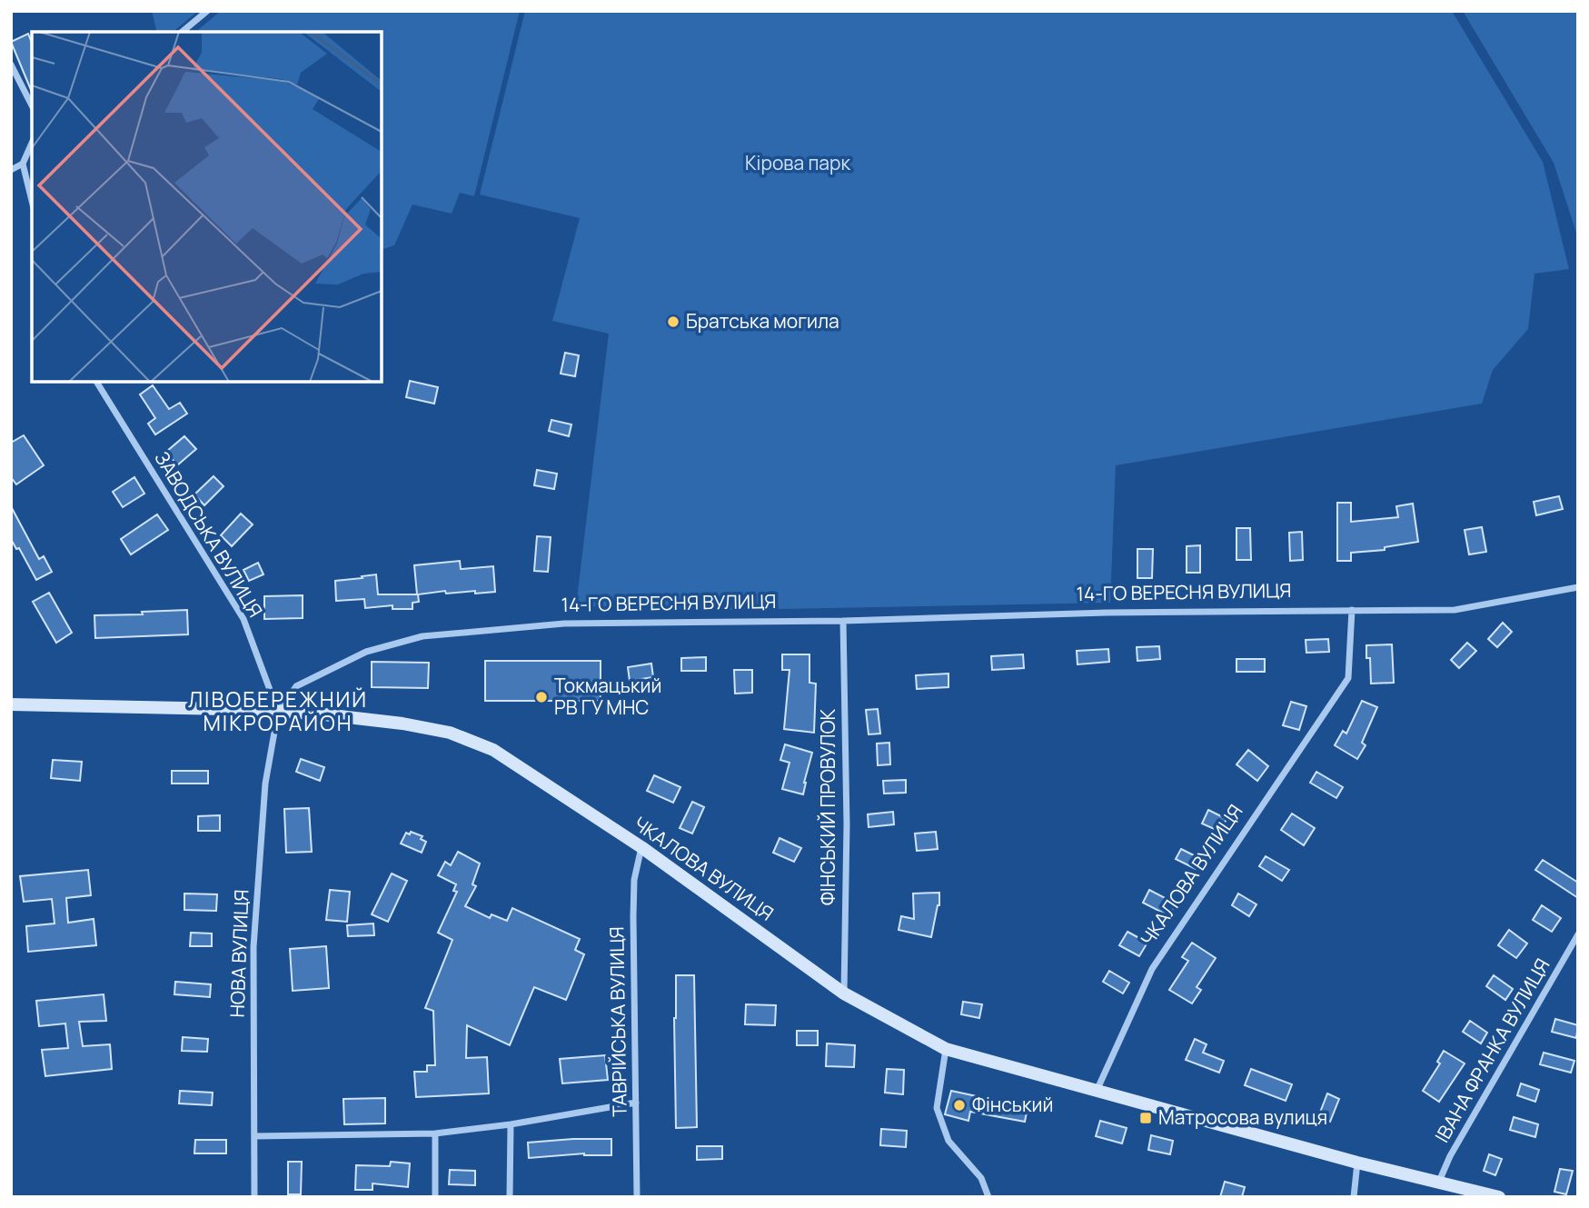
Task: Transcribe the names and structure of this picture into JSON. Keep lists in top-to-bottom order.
{
  "streets": {
    "main road": ["ЧКАЛОВА ВУЛИЦЯ"],
    "street": [
      "ЗАВОДСЬКА ВУЛИЦЯ",
      "14-ГО ВЕРЕСНЯ ВУЛИЦЯ",
      "ФІНСЬКИЙ ПРОВУЛОК",
      "НОВА ВУЛИЦЯ",
      "ТАВРІЙСЬКА ВУЛИЦЯ",
      "ІВАНА ФРАНКА ВУЛИЦЯ"
    ]
  },
  "crossings": [
    ["ЗАВОДСЬКА ВУЛИЦЯ", "14-ГО ВЕРЕСНЯ ВУЛИЦЯ"],
    ["ЗАВОДСЬКА ВУЛИЦЯ", "ЧКАЛОВА ВУЛИЦЯ"],
    ["ЗАВОДСЬКА ВУЛИЦЯ", "НОВА ВУЛИЦЯ"],
    ["14-ГО ВЕРЕСНЯ ВУЛИЦЯ", "ФІНСЬКИЙ ПРОВУЛОК"],
    ["14-ГО ВЕРЕСНЯ ВУЛИЦЯ", "ЧКАЛОВА ВУЛИЦЯ"],
    ["14-ГО ВЕРЕСНЯ ВУЛИЦЯ", "НОВА ВУЛИЦЯ"],
    ["ФІНСЬКИЙ ПРОВУЛОК", "ЧКАЛОВА ВУЛИЦЯ"],
    ["ЧКАЛОВА ВУЛИЦЯ", "НОВА ВУЛИЦЯ"],
    ["ЧКАЛОВА ВУЛИЦЯ", "ТАВРІЙСЬКА ВУЛИЦЯ"],
    ["ЧКАЛОВА ВУЛИЦЯ", "ІВАНА ФРАНКА ВУЛИЦЯ"]
  ],
  "districts": ["ЛІВОБЕРЕЖНИЙ МІКРОРАЙОН"],
  "parks": ["Кірова парк"],
  "places": {
    "other": ["Братська могила", "Токмацький РВ ГУ МНС", "Фінський"],
    "transit": ["Матросова вулиця"]
  }
}
